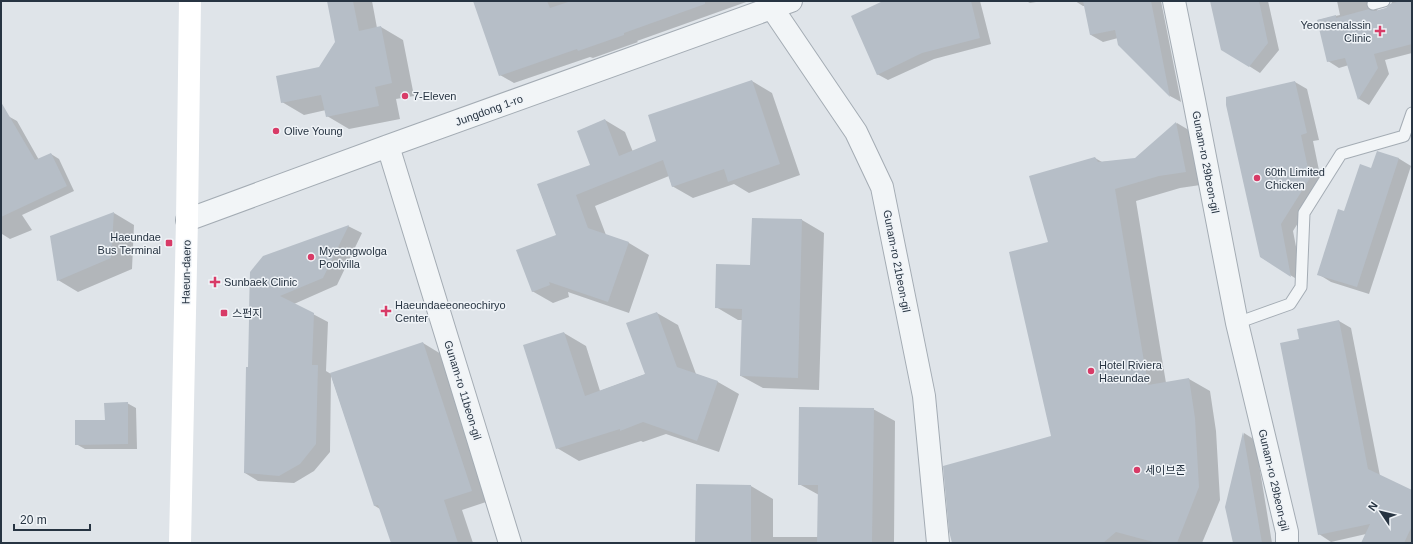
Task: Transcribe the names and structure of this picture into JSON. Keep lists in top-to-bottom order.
{
  "streets": {
    "main road": ["Haeun-daero"],
    "street": [
      "Jungdong 1-ro",
      "Gunam-ro 29beon-gil",
      "Gunam-ro 21beon-gil",
      "Gunam-ro 11beon-gil"
    ]
  },
  "crossings": [
    ["Jungdong 1-ro", "Gunam-ro 21beon-gil"],
    ["Jungdong 1-ro", "Haeun-daero"],
    ["Jungdong 1-ro", "Gunam-ro 11beon-gil"]
  ],
  "places": {
    "health": ["Yeonsenalssin Clinic", "Sunbaek Clinic", "Haeundaeeoneochiryo Center"],
    "other": [
      "7-Eleven",
      "Olive Young",
      "60th Limited Chicken",
      "Myeongwolga Poolvilla",
      "Hotel Riviera Haeundae",
      "세이브존"
    ],
    "transit": ["Haeundae Bus Terminal", "스펀지"]
  },
  "scale_bar": "20 m",
  "north": "top left"
}
